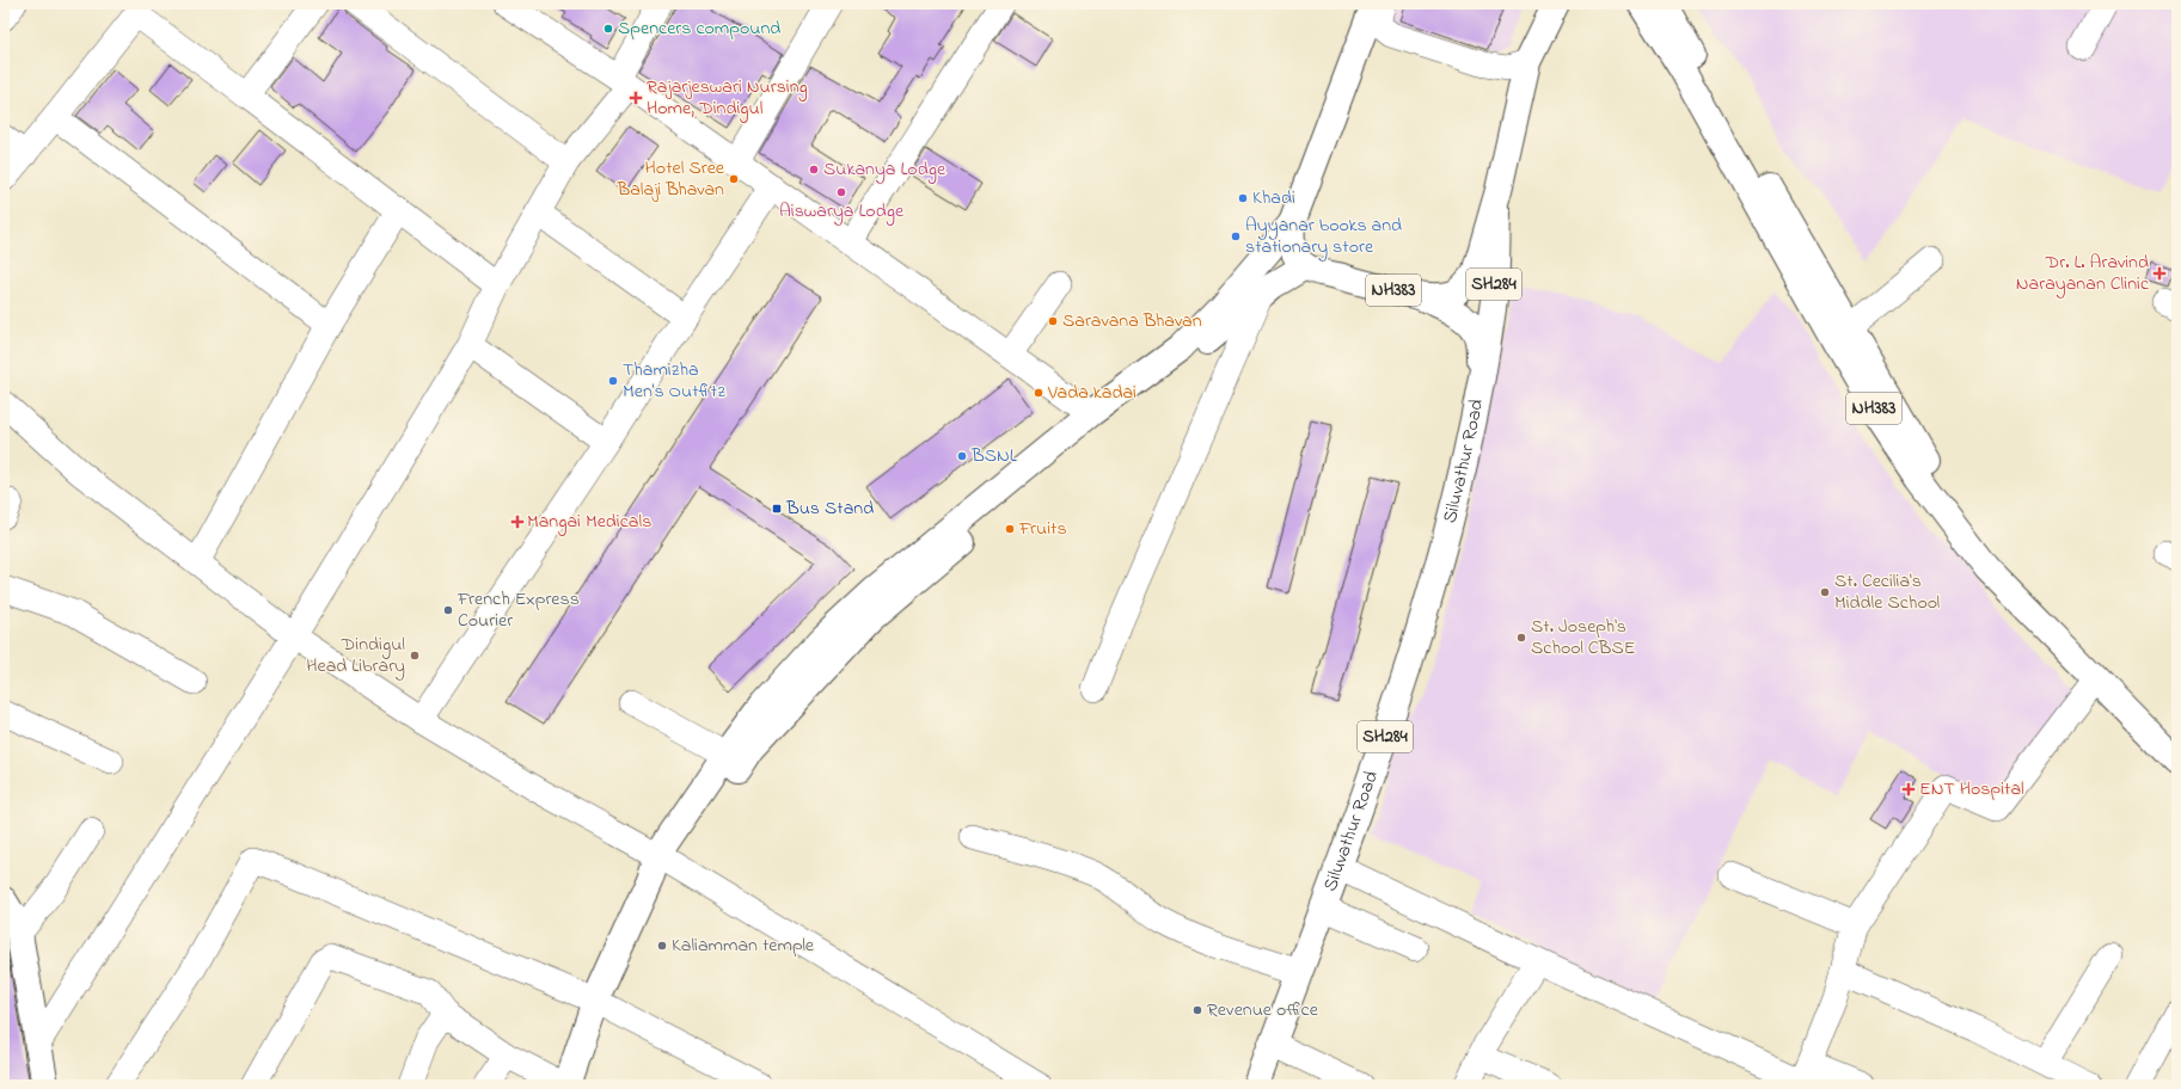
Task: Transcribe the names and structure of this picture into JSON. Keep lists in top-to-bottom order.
{
  "streets": {
    "main road": ["SH284", "NH383", "Siluvathur Road"]
  },
  "crossings": [
    ["NH383", "Siluvathur Road"]
  ],
  "places": {
    "other": [
      "Spencers compound",
      "Sukanya Lodge",
      "Hotel Sree Balaji Bhavan",
      "Aiswarya Lodge",
      "Khadi",
      "Ayyanar books and stationary store",
      "Saravana Bhavan",
      "Thamizha Men's Outfitz",
      "Vada kadai",
      "BSNL",
      "Fruits",
      "St. Cecilia's Middle School",
      "French Express Courier",
      "St. Joseph's School CBSE",
      "Dindigul Head Library",
      "Kaliamman temple",
      "Revenue office"
    ],
    "health": [
      "Rajarjeswari Nursing Home, Dindigul",
      "Dr. L. Aravind Narayanan Clinic",
      "Mangai Medicals",
      "ENT Hospital"
    ],
    "transit": ["Bus Stand"]
  }
}
